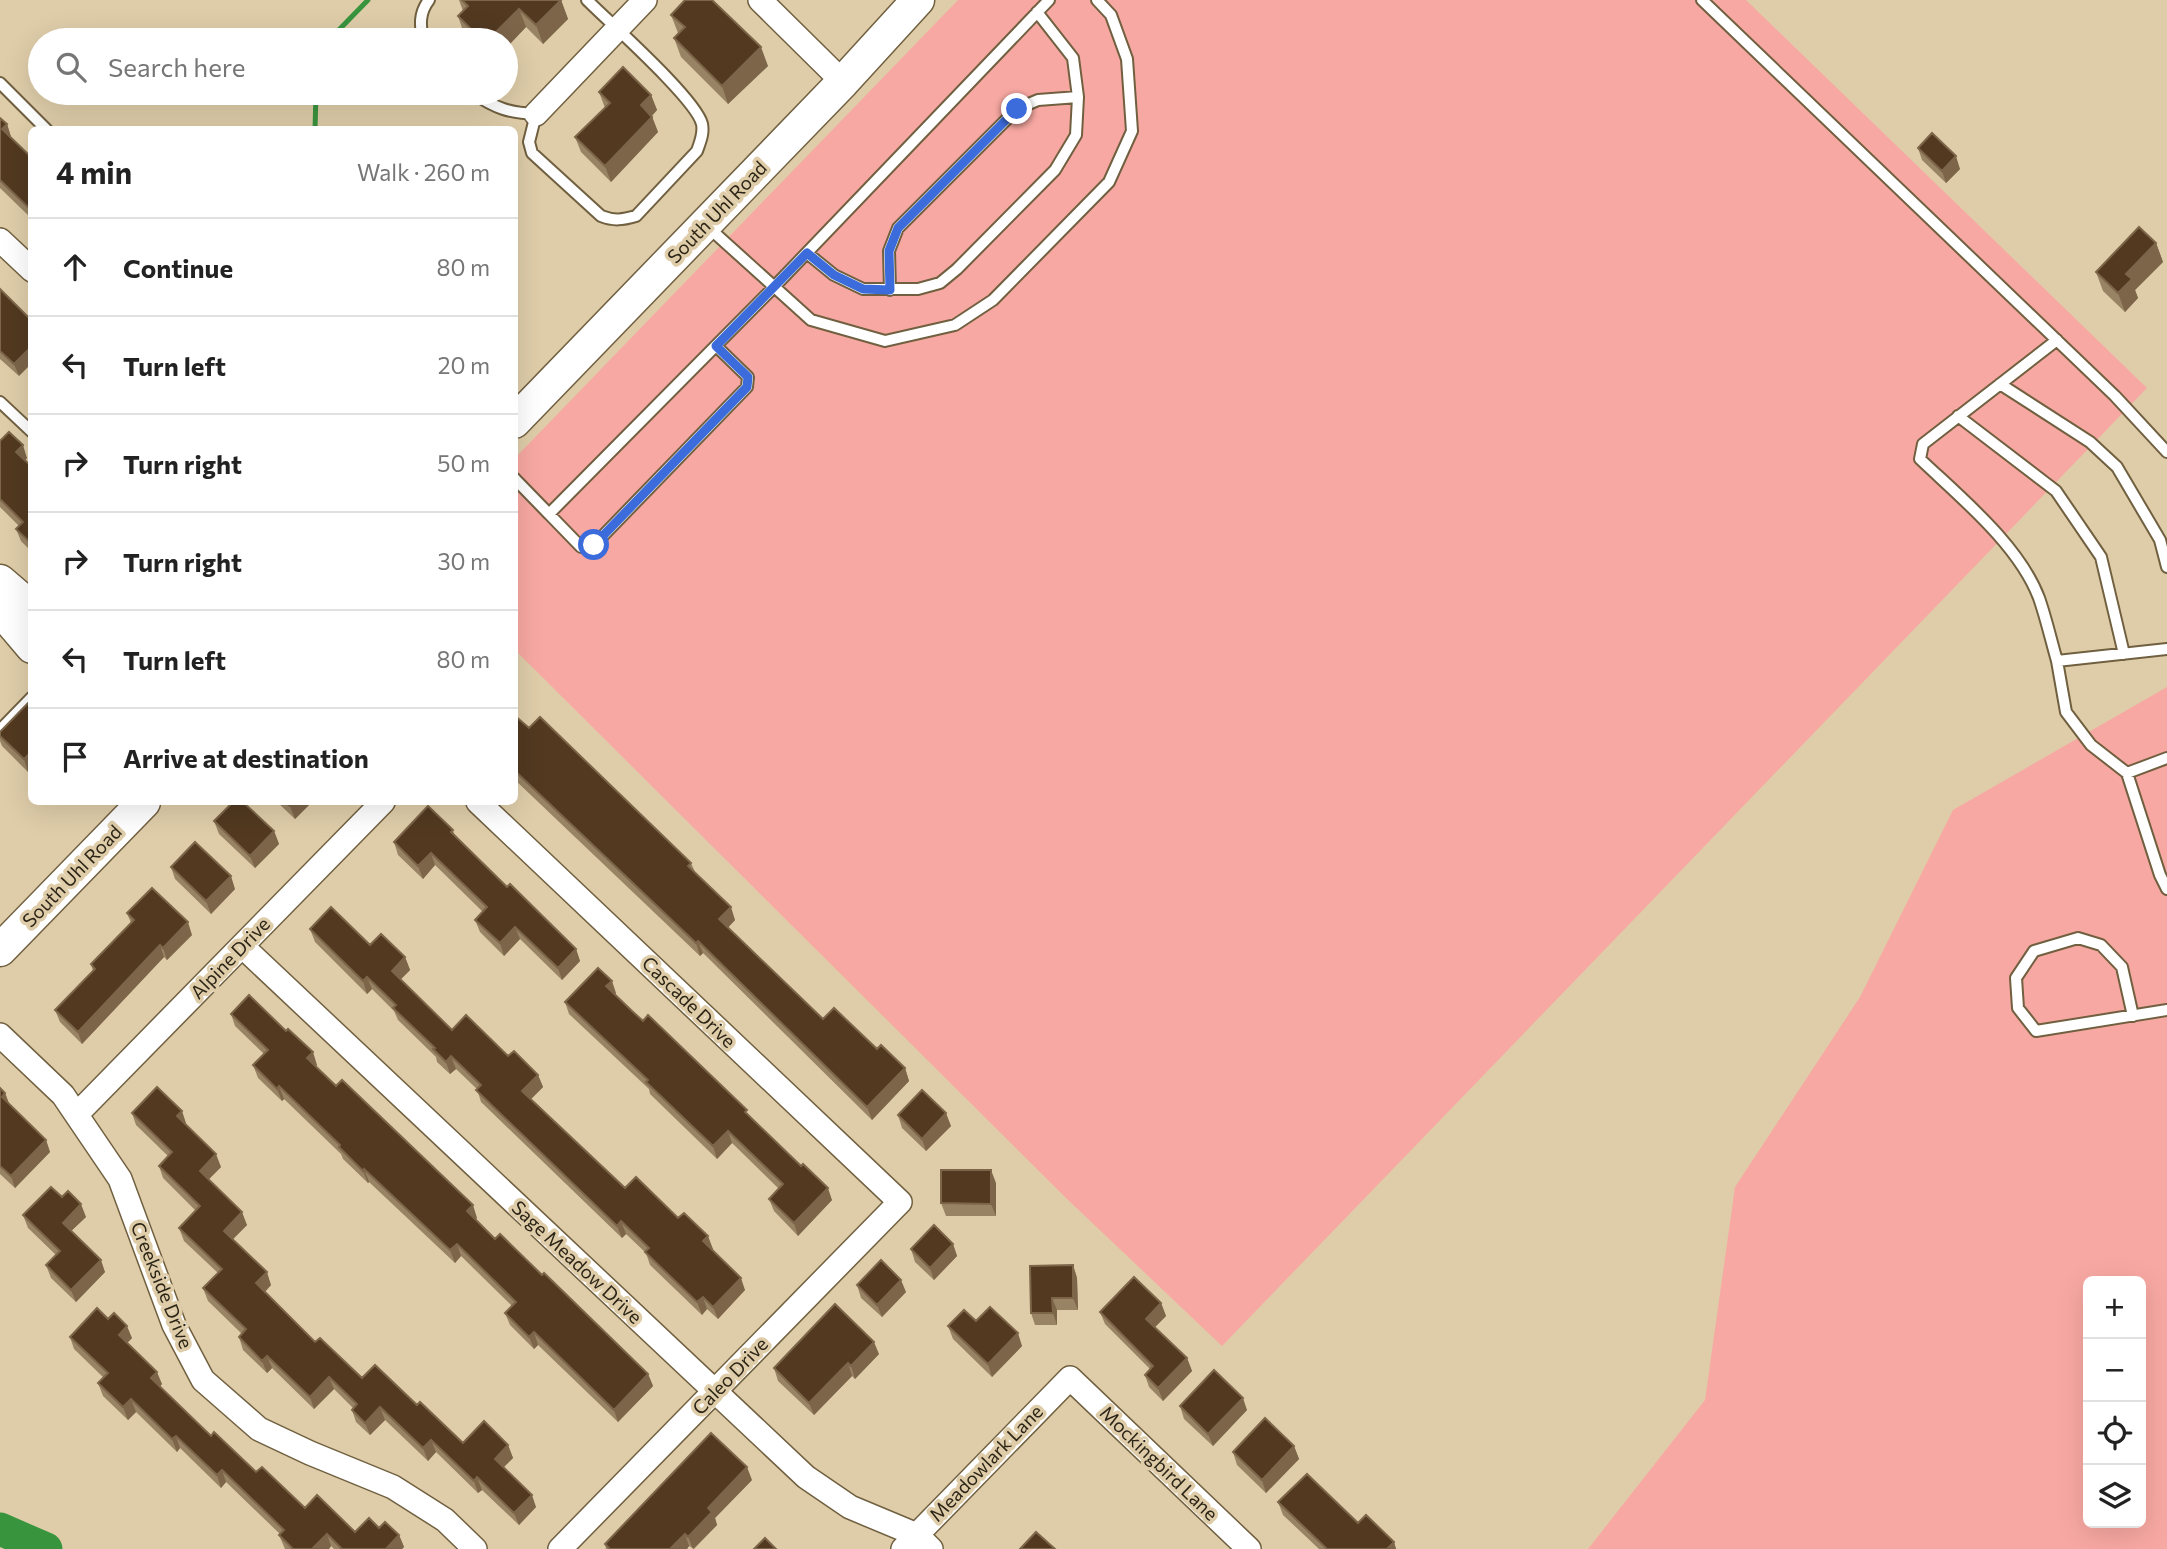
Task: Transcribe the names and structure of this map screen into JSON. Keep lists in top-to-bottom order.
{
  "streets": {
    "main road": ["South Uhl Road"],
    "street": [
      "Alpine Drive",
      "Cascade Drive",
      "Sage Meadow Drive",
      "Creekside Drive",
      "Caleo Drive",
      "Meadowlark Lane",
      "Mockingbird Lane"
    ]
  },
  "crossings": [
    ["Alpine Drive", "Sage Meadow Drive"],
    ["Alpine Drive", "Creekside Drive"],
    ["Cascade Drive", "Caleo Drive"],
    ["Sage Meadow Drive", "Caleo Drive"],
    ["Sage Meadow Drive", "Meadowlark Lane"],
    ["Meadowlark Lane", "Mockingbird Lane"]
  ],
  "page": {
    "search": "Search here",
    "heading": ["4 min", "Walk · 260 m"],
    "list": [
      ["Continue", "80 m"],
      ["Turn left", "20 m"],
      ["Turn right", "50 m"],
      ["Turn right", "30 m"],
      ["Turn left", "80 m"],
      "Arrive at destination"
    ],
    "map_buttons": ["+", "−"]
  }
}
